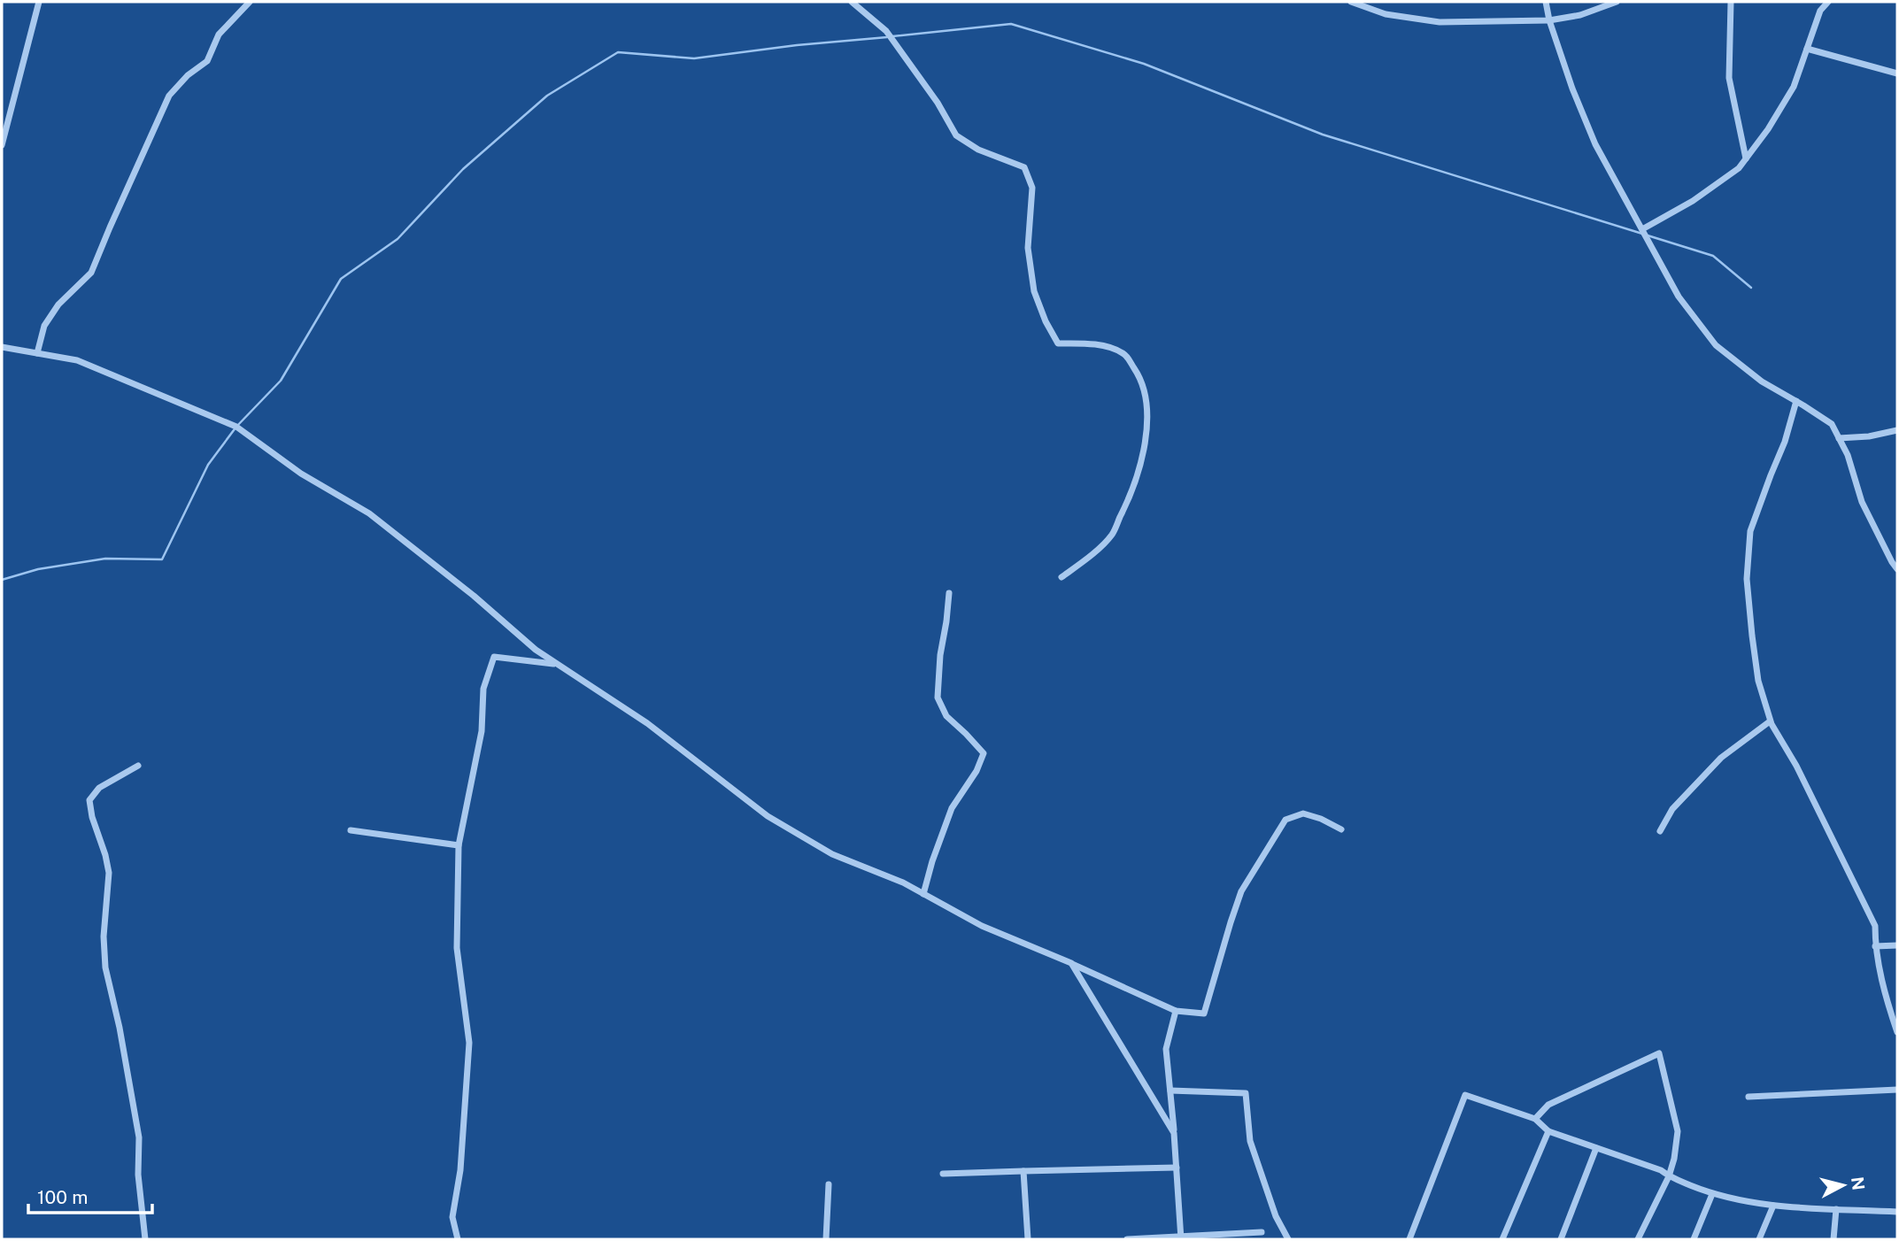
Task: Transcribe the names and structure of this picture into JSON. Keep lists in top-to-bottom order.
{
  "scale_bar": "100 m",
  "north": "right"
}
